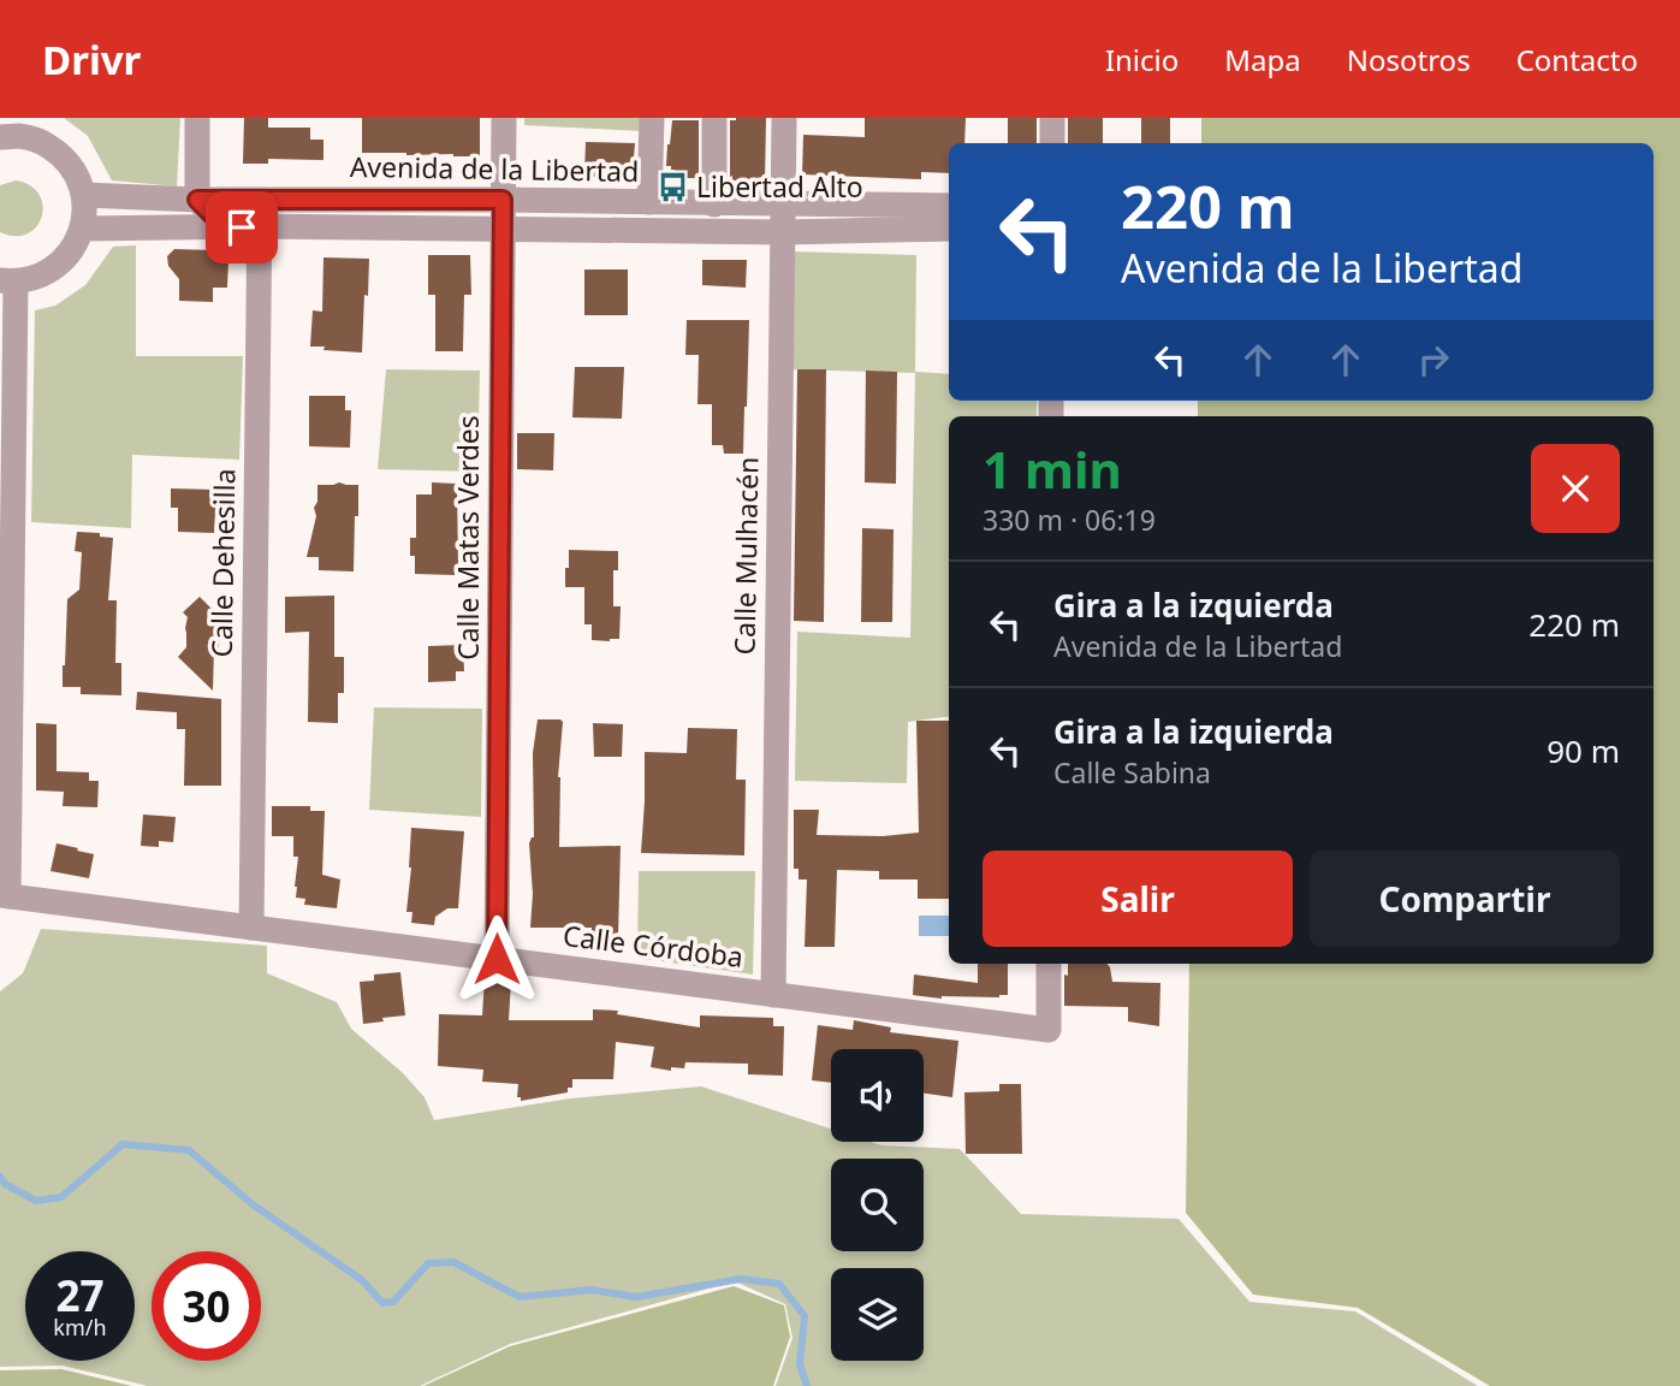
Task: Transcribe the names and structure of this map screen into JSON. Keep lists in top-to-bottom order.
{
  "streets": {
    "street": [
      "Avenida de la Libertad",
      "Calle Matas Verdes",
      "Calle Mulhacén",
      "Calle Dehesilla",
      "Calle Córdoba"
    ]
  },
  "crossings": [
    ["Avenida de la Libertad", "Calle Matas Verdes"],
    ["Avenida de la Libertad", "Calle Mulhacén"],
    ["Avenida de la Libertad", "Calle Dehesilla"],
    ["Calle Matas Verdes", "Calle Córdoba"],
    ["Calle Mulhacén", "Calle Córdoba"],
    ["Calle Dehesilla", "Calle Córdoba"]
  ],
  "places": {
    "bus stop": ["Libertad Alto"]
  },
  "page": {
    "header": "Drivr",
    "nav": [
      "Inicio",
      "Mapa",
      "Nosotros",
      "Contacto"
    ],
    "turn": ["220 m", "Avenida de la Libertad"],
    "heading": ["1 min", "330 m · 06:19"],
    "list": [
      {
        "name": "Gira a la izquierda",
        "note": "Avenida de la Libertad",
        "value": "220 m"
      },
      {
        "name": "Gira a la izquierda",
        "note": "Calle Sabina",
        "value": "90 m"
      }
    ],
    "buttons": ["Salir", "Compartir"],
    "speed": "27 km/h",
    "limit": "30"
  }
}
